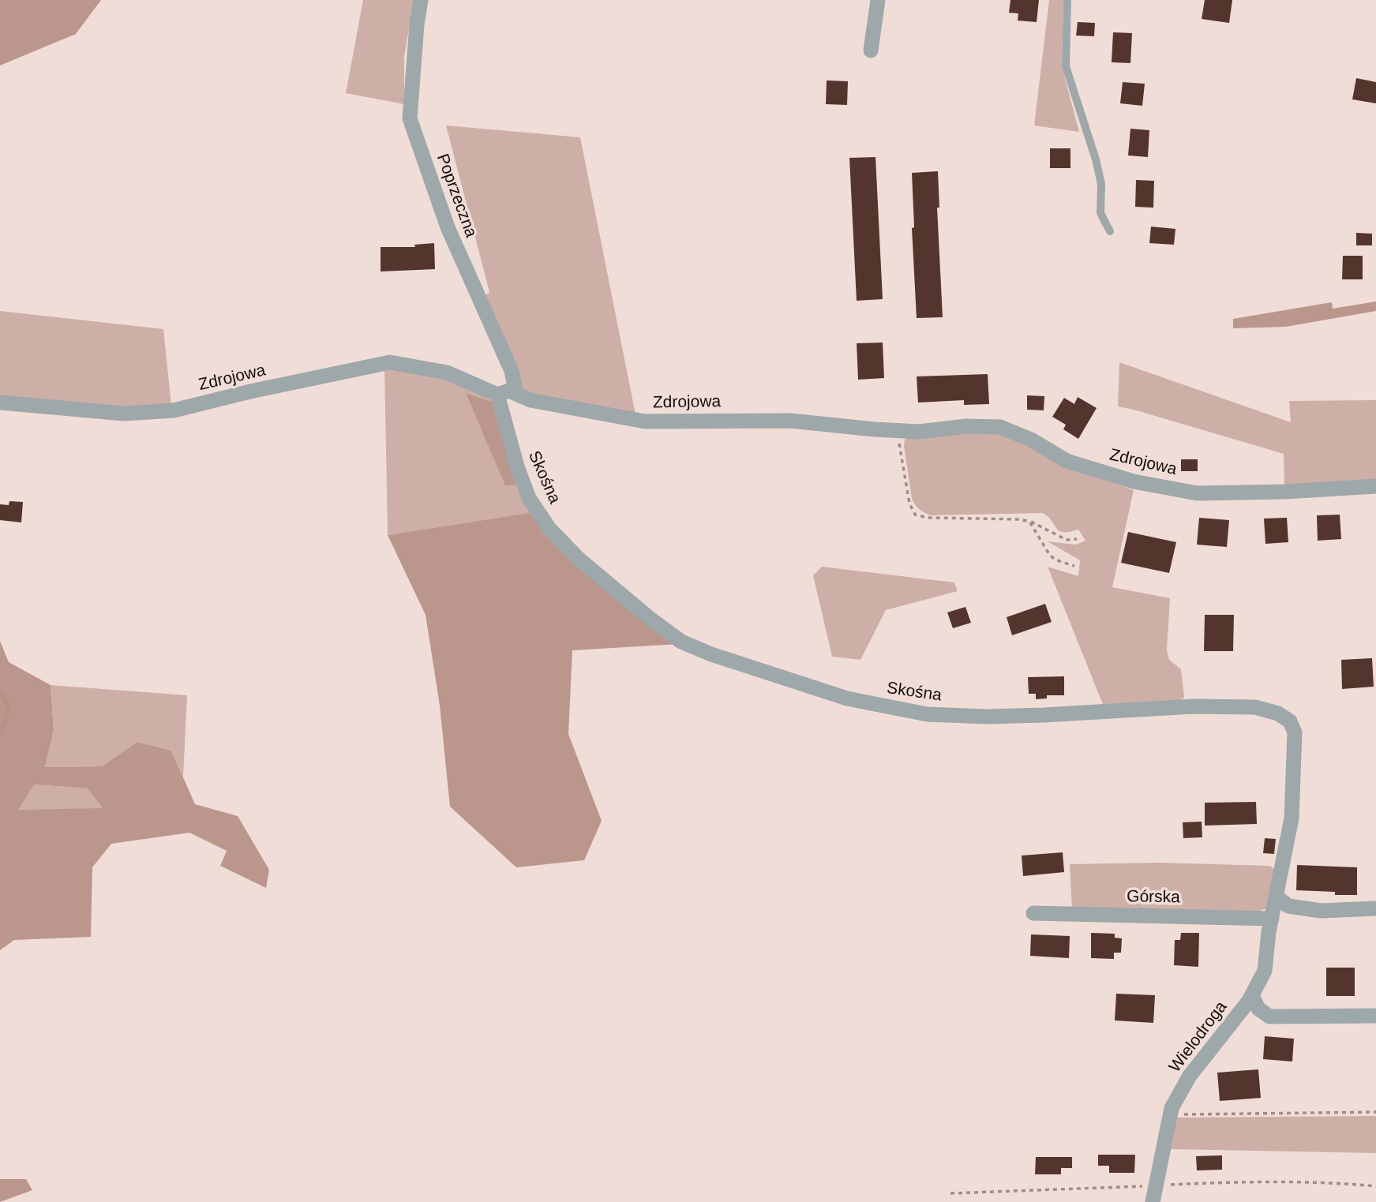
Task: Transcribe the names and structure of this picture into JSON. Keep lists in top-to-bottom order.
{
  "streets": {
    "street": [
      "Poprzeczna",
      "Zdrojowa",
      "Skośna",
      "Górska",
      "Wielodroga"
    ]
  },
  "crossings": [
    ["Poprzeczna", "Zdrojowa"],
    ["Poprzeczna", "Skośna"],
    ["Zdrojowa", "Skośna"],
    ["Skośna", "Wielodroga"],
    ["Górska", "Wielodroga"]
  ]
}
